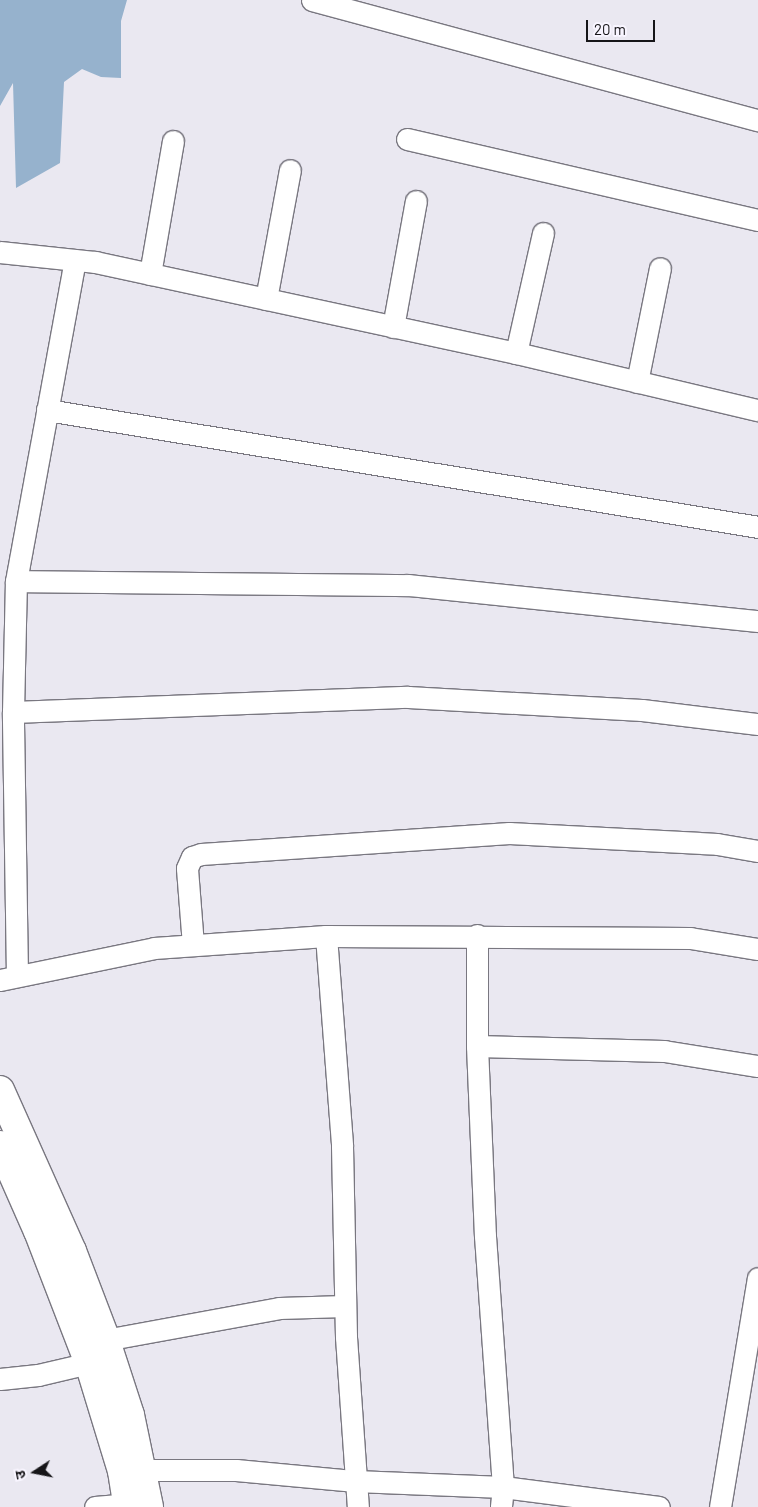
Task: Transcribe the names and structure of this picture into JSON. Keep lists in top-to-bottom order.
{
  "scale_bar": "20 m",
  "north": "left"
}
